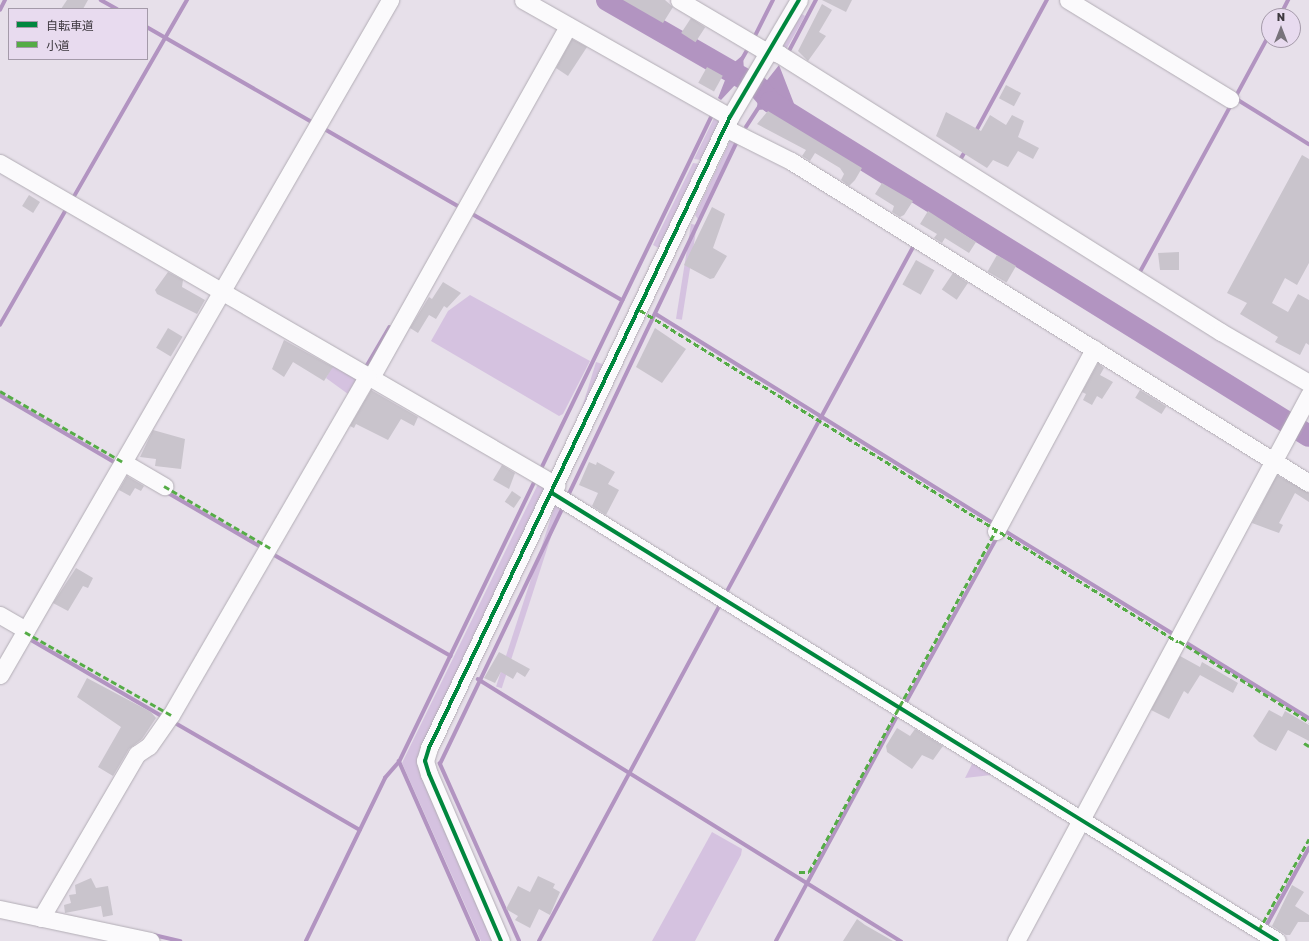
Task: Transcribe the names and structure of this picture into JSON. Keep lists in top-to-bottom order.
{
  "legend": ["自転車道", "小道"],
  "north": "top"
}
